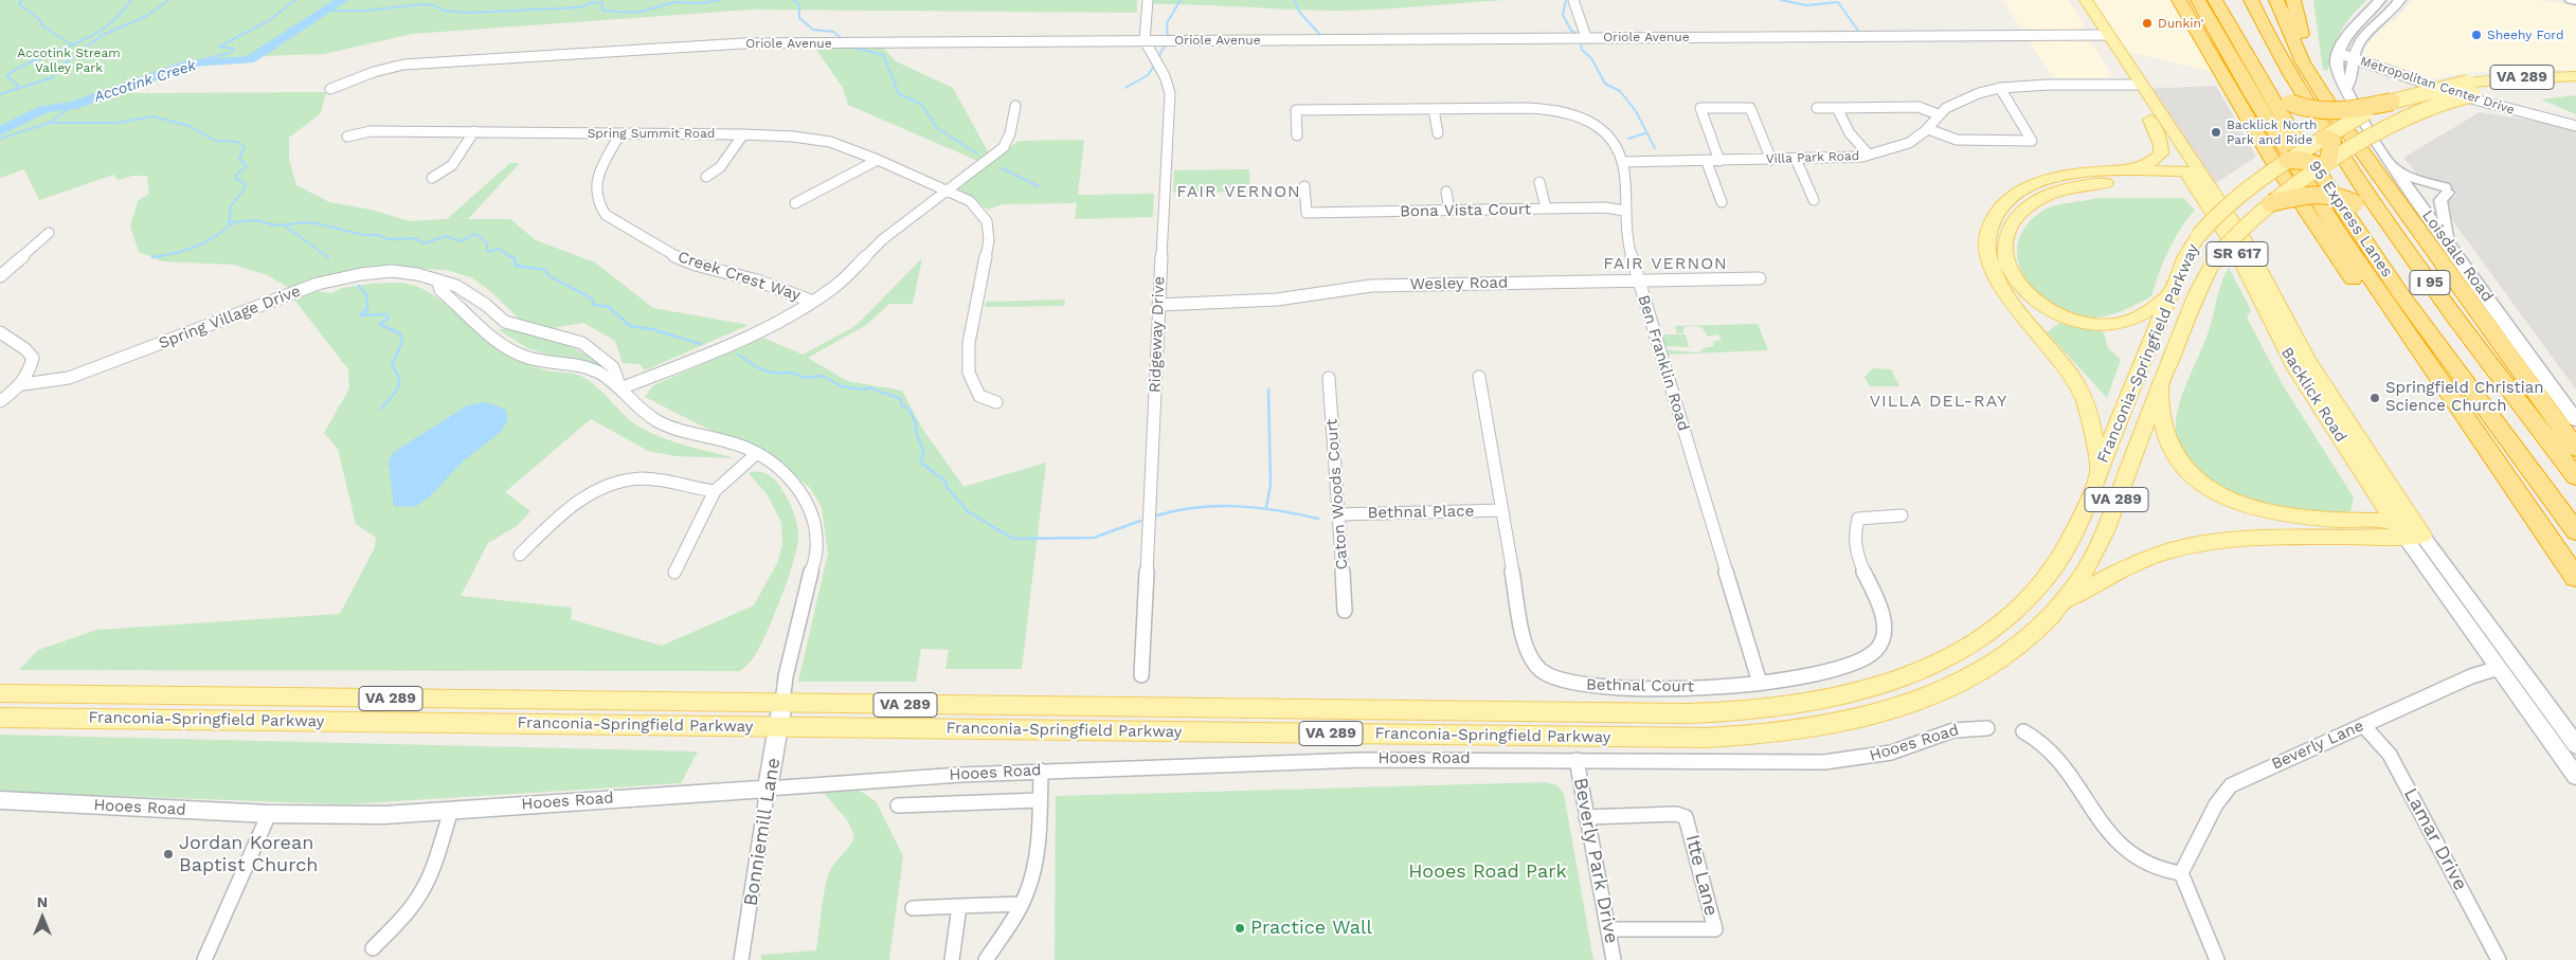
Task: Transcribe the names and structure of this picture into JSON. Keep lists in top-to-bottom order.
{
  "streets": {
    "highway": ["95 Express Lanes", "I 95"],
    "main road": [
      "VA 289",
      "SR 617",
      "Loisdale Road",
      "Franconia-Springfield Parkway",
      "Backlick Road",
      "Hooes Road",
      "Bonniemill Lane"
    ],
    "street": [
      "Oriole Avenue",
      "Metropolitan Center Drive",
      "Spring Summit Road",
      "Villa Park Road",
      "Bona Vista Court",
      "Creek Crest Way",
      "Wesley Road",
      "Spring Village Drive",
      "Ridgeway Drive",
      "Ben Franklin Road",
      "Caton Woods Court",
      "Bethnal Place",
      "Bethnal Court",
      "Beverly Lane",
      "Lamar Drive",
      "Beverly Park Drive",
      "Itte Lane"
    ]
  },
  "crossings": [
    ["Oriole Avenue", "Ridgeway Drive"],
    ["Oriole Avenue", "Backlick Road"],
    ["Metropolitan Center Drive", "Loisdale Road"],
    ["Spring Summit Road", "Creek Crest Way"],
    ["Villa Park Road", "Ben Franklin Road"],
    ["Villa Park Road", "Backlick Road"],
    ["Bona Vista Court", "Ben Franklin Road"],
    ["Wesley Road", "Ridgeway Drive"],
    ["Wesley Road", "Ben Franklin Road"],
    ["Spring Village Drive", "Franconia-Springfield Parkway"],
    ["Spring Village Drive", "Bonniemill Lane"],
    ["Franconia-Springfield Parkway", "Bonniemill Lane"],
    ["Ben Franklin Road", "Bethnal Court"],
    ["Backlick Road", "Beverly Lane"],
    ["Caton Woods Court", "Bethnal Place"],
    ["Bethnal Place", "Bethnal Court"],
    ["Hooes Road", "Bonniemill Lane"],
    ["Hooes Road", "Beverly Park Drive"],
    ["Beverly Lane", "Lamar Drive"],
    ["Beverly Park Drive", "Itte Lane"]
  ],
  "districts": ["FAIR VERNON", "FAIR VERNON", "VILLA DEL-RAY"],
  "water": ["Accotink Creek"],
  "parks": ["Accotink Stream Valley Park", "Hooes Road Park"],
  "places": [
    "Dunkin'",
    "Sheehy Ford",
    "Backlick North Park and Ride",
    "Springfield Christian Science Church",
    "Jordan Korean Baptist Church",
    "Practice Wall"
  ],
  "north": "top"
}
